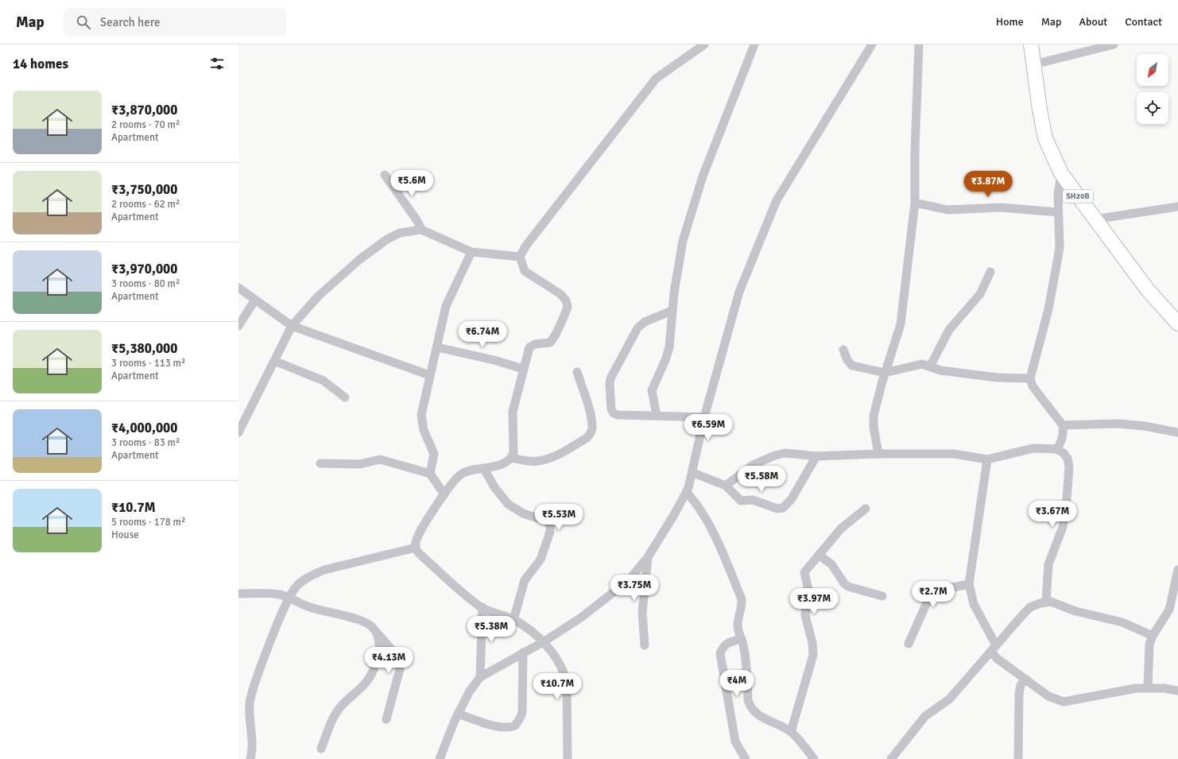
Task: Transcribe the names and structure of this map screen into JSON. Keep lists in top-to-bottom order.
{
  "streets": {
    "main road": ["SH20B"]
  },
  "north": "bottom left",
  "page": {
    "header": "Map",
    "search": "Search here",
    "nav": [
      "Home",
      "Map",
      "About",
      "Contact"
    ],
    "heading": "14 homes",
    "list": [
      {
        "name": "₹3,870,000",
        "note": "2 rooms · 70 m² · Apartment"
      },
      {
        "name": "₹3,750,000",
        "note": "2 rooms · 62 m² · Apartment"
      },
      {
        "name": "₹3,970,000",
        "note": "3 rooms · 80 m² · Apartment"
      },
      {
        "name": "₹5,380,000",
        "note": "3 rooms · 113 m² · Apartment"
      },
      {
        "name": "₹4,000,000",
        "note": "3 rooms · 83 m² · Apartment"
      },
      {
        "name": "₹10.7M",
        "note": "5 rooms · 178 m² · House"
      }
    ],
    "price": [
      "₹5.6M",
      "₹3.87M",
      "₹6.74M",
      "₹6.59M",
      "₹5.58M",
      "₹3.67M",
      "₹5.53M",
      "₹3.75M",
      "₹2.7M",
      "₹3.97M",
      "₹5.38M",
      "₹4.13M",
      "₹4M",
      "₹10.7M"
    ]
  }
}
